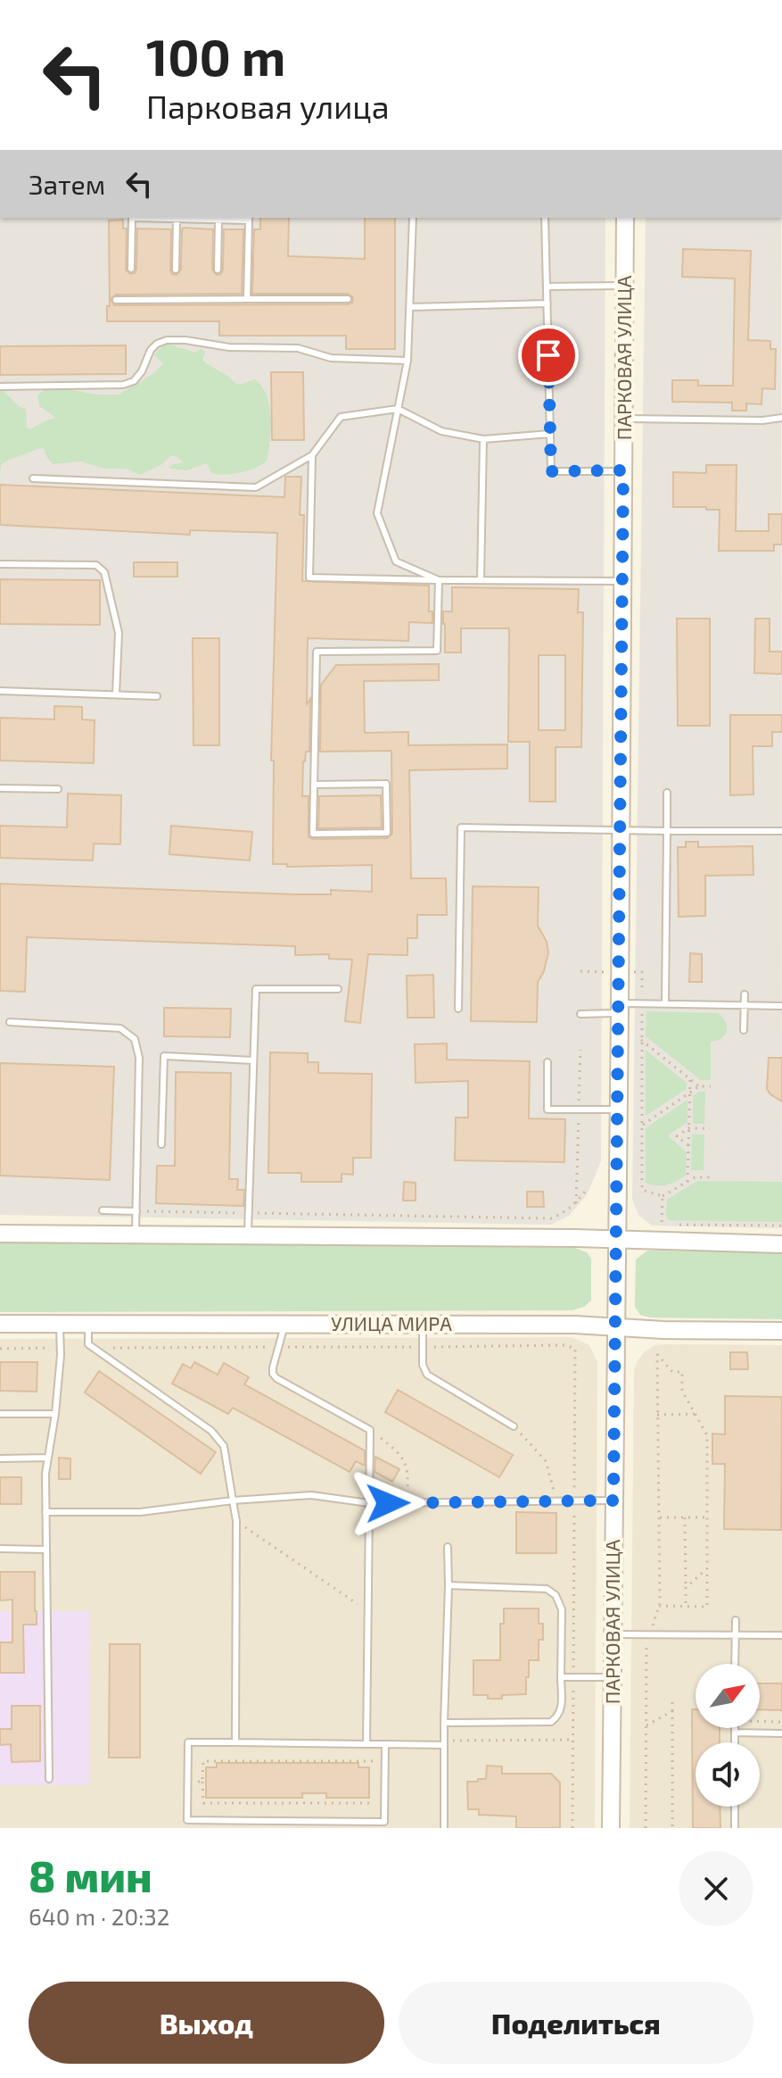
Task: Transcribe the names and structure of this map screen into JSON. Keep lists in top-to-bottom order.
{
  "streets": {
    "main road": ["ПАРКОВАЯ УЛИЦА", "УЛИЦА МИРА"]
  },
  "crossings": [
    ["ПАРКОВАЯ УЛИЦА", "УЛИЦА МИРА"]
  ],
  "north": "top right",
  "page": {
    "turn": ["100 m", "Парковая улица"],
    "then": "Затем",
    "heading": ["8 мин", "640 m · 20:32"],
    "buttons": ["Выход", "Поделиться"]
  }
}
